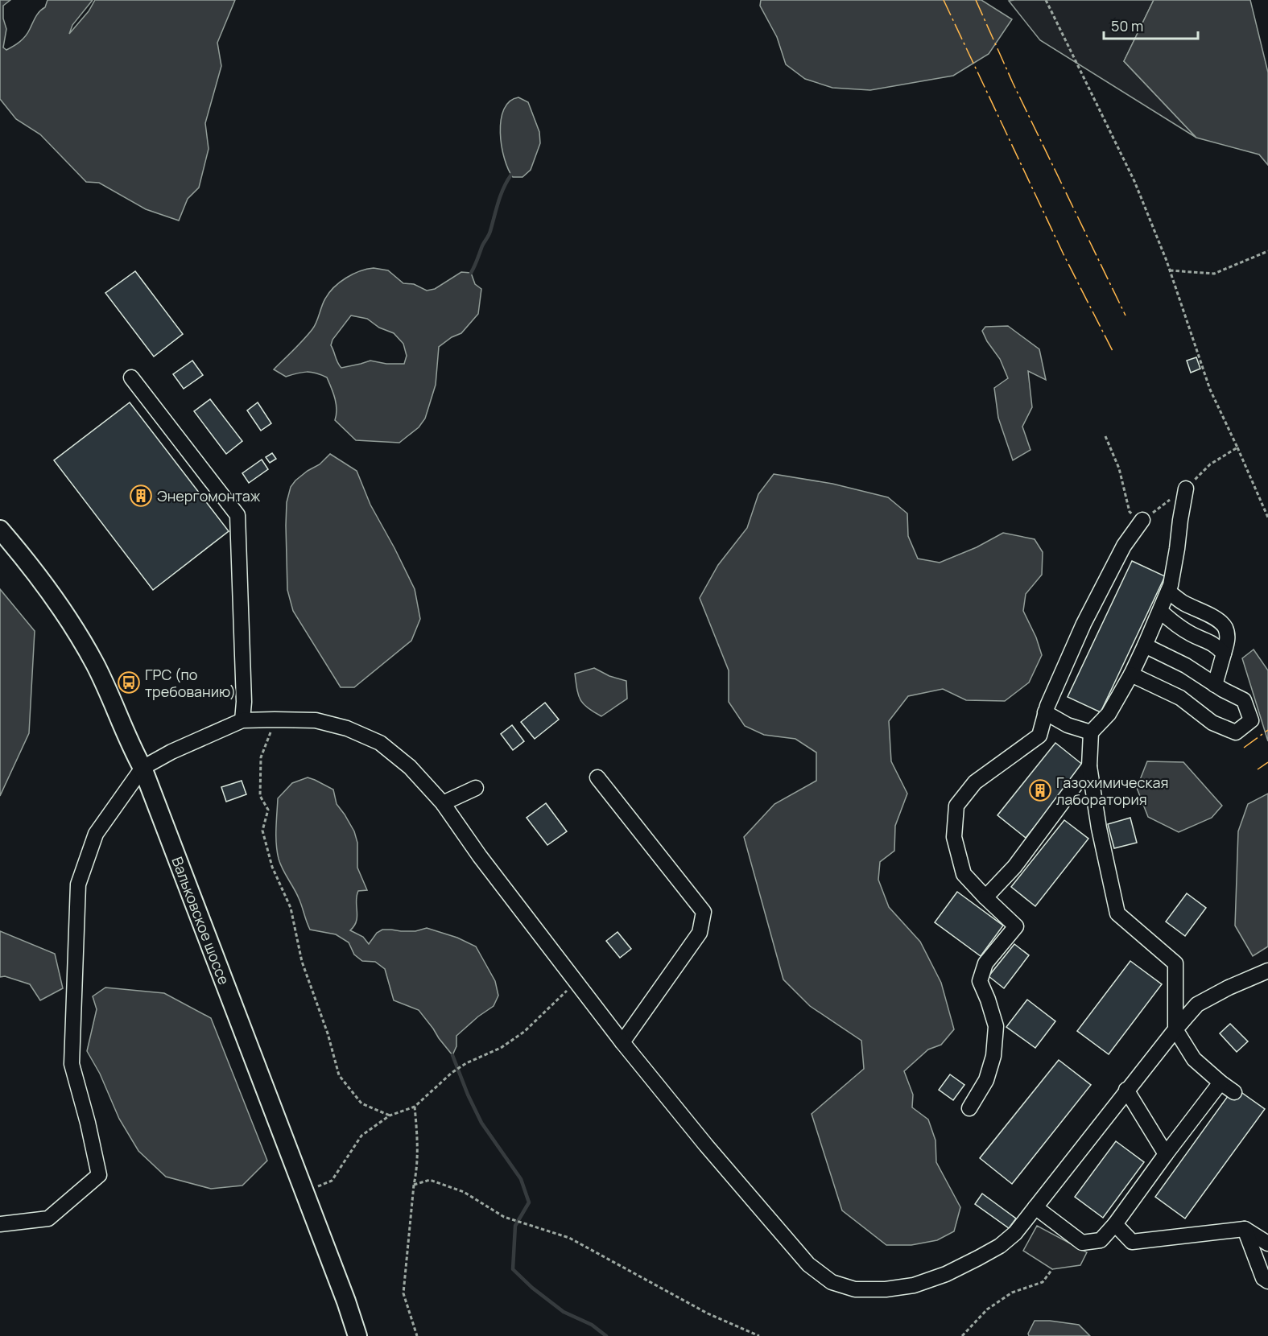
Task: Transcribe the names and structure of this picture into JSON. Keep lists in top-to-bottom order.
{
  "streets": {
    "main road": ["Вальковское шоссе"]
  },
  "places": {
    "building": ["Энергомонтаж", "Газохимическая лаборатория"],
    "bus stop": ["ГРС (по требованию)"]
  },
  "scale_bar": "50 m"
}
